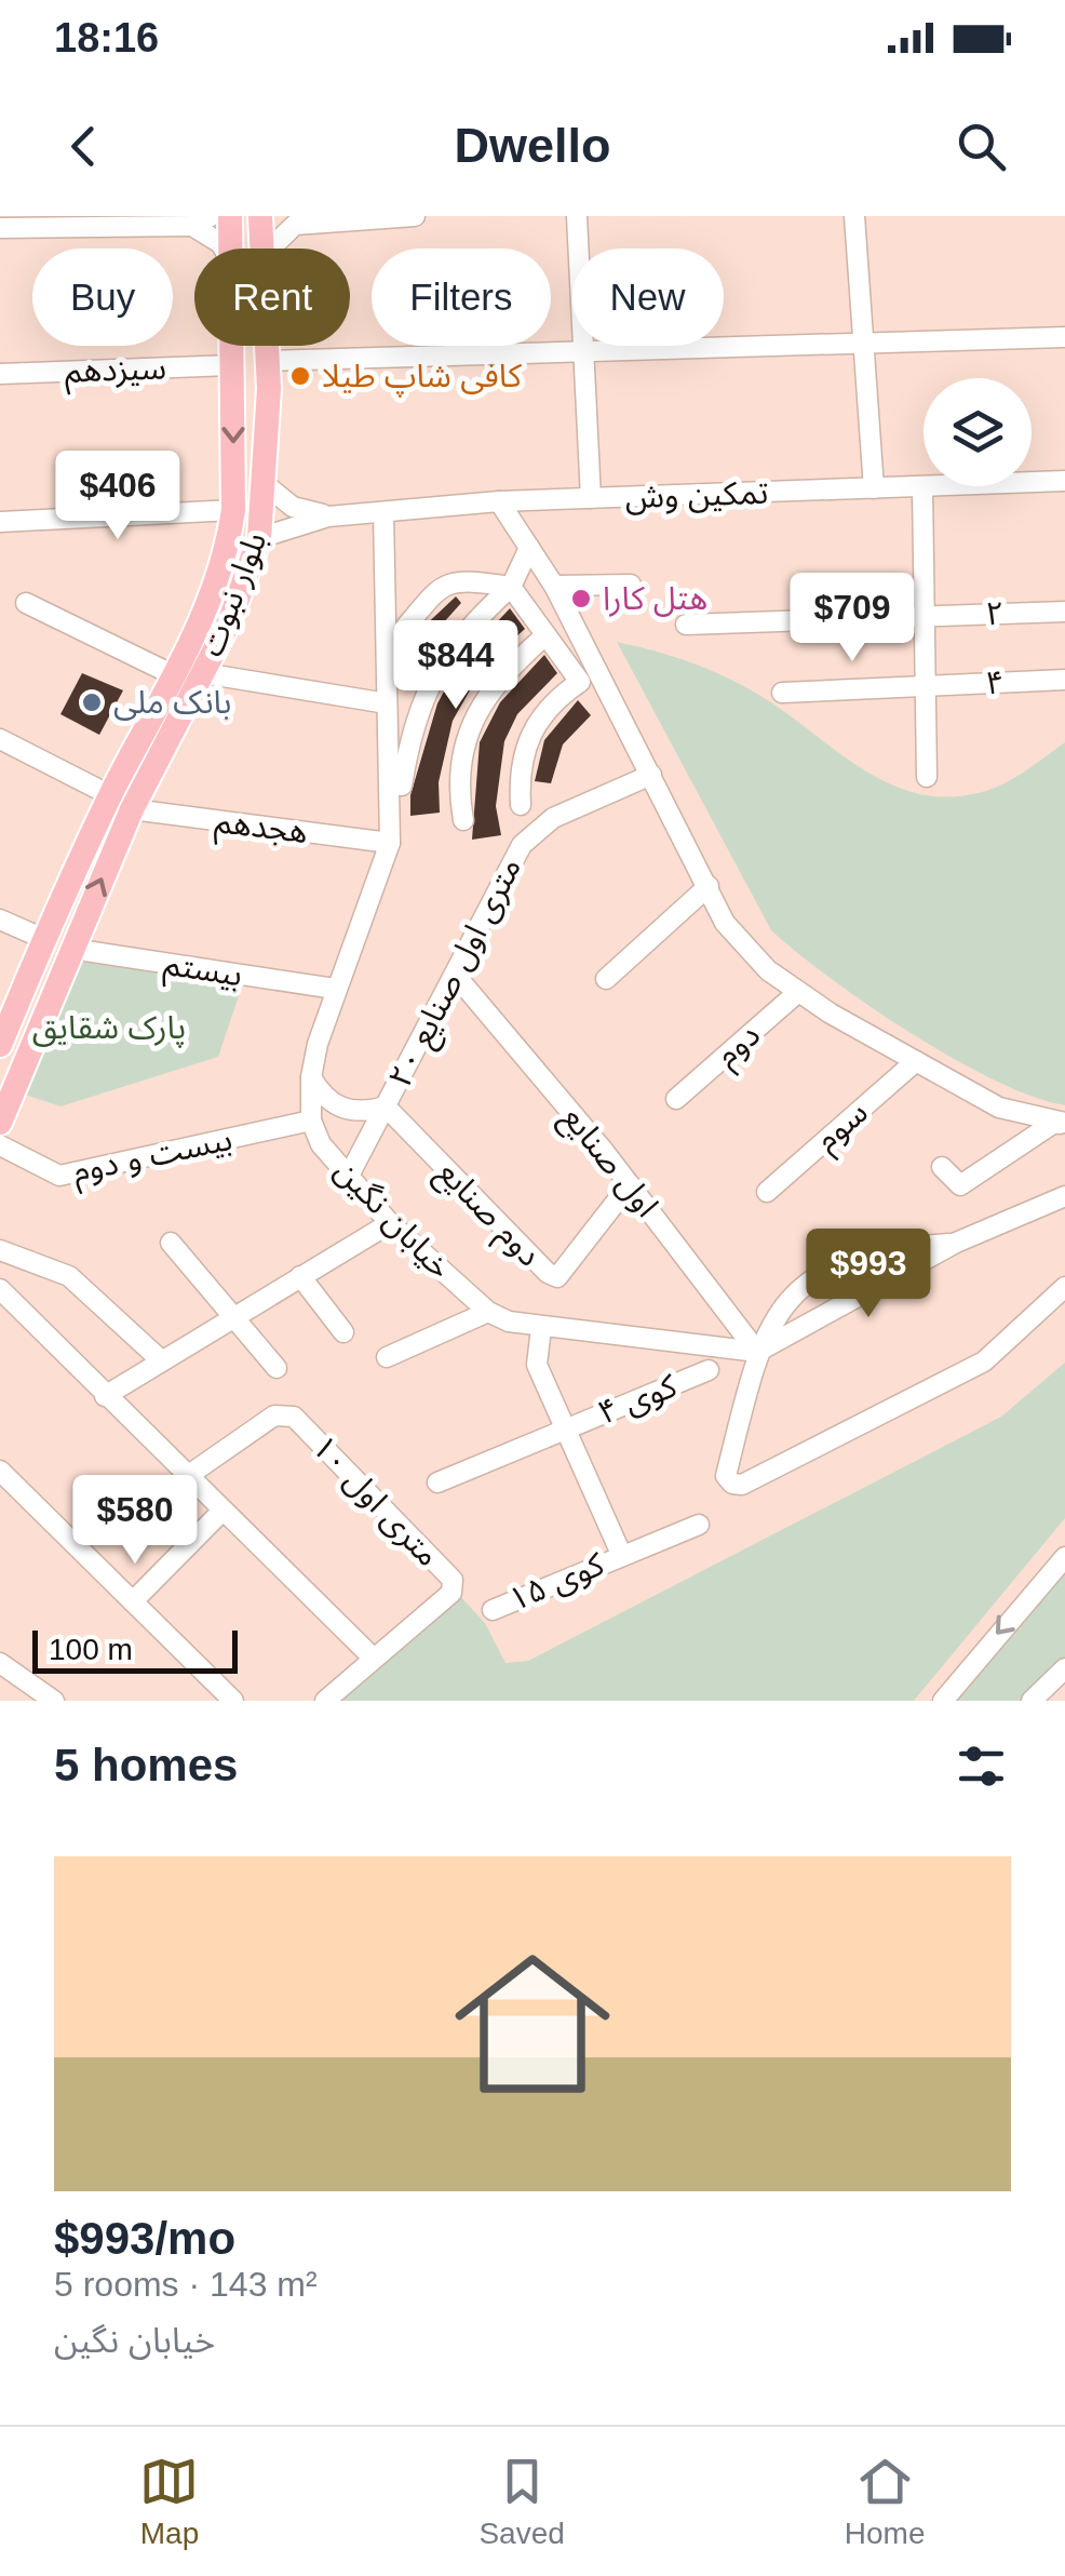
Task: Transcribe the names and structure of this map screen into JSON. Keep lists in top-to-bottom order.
{
  "streets": {
    "main road": ["بلوار نبوت"],
    "street": [
      "سیزدهم",
      "تمکین وش",
      "۲",
      "۴",
      "هجدهم",
      "بیستم",
      "۲۰ متری اول صنایع",
      "دوم",
      "سوم",
      "بیست و دوم",
      "اول صنایع",
      "دوم صنایع",
      "خیابان نگین",
      "کوی ۴",
      "۱۰ متری اول",
      "کوی ۱۵"
    ]
  },
  "crossings": [
    ["سیزدهم", "بلوار نبوت"],
    ["بلوار نبوت", "هجدهم"],
    ["بلوار نبوت", "بیستم"],
    ["۲۰ متری اول صنایع", "اول صنایع"],
    ["۲۰ متری اول صنایع", "دوم صنایع"],
    ["۲۰ متری اول صنایع", "خیابان نگین"],
    ["بیست و دوم", "خیابان نگین"],
    ["اول صنایع", "دوم صنایع"],
    ["اول صنایع", "خیابان نگین"]
  ],
  "parks": ["پارک شقایق"],
  "places": ["کافی شاپ طیلا", "هتل کارا", "بانک ملی"],
  "scale_bar": "100 m",
  "page": {
    "status": "18:16",
    "header": "Dwello",
    "chip": [
      "Buy",
      "Rent",
      "Filters",
      "New"
    ],
    "price": [
      "$406",
      "$709",
      "$844",
      "$993",
      "$580"
    ],
    "scale": "100 m",
    "heading": "5 homes",
    "list": [
      {
        "name": "$993/mo",
        "note": "5 rooms · 143 m² · خیابان نگین"
      }
    ],
    "tabs": ["Map", "Saved", "Home"]
  }
}
